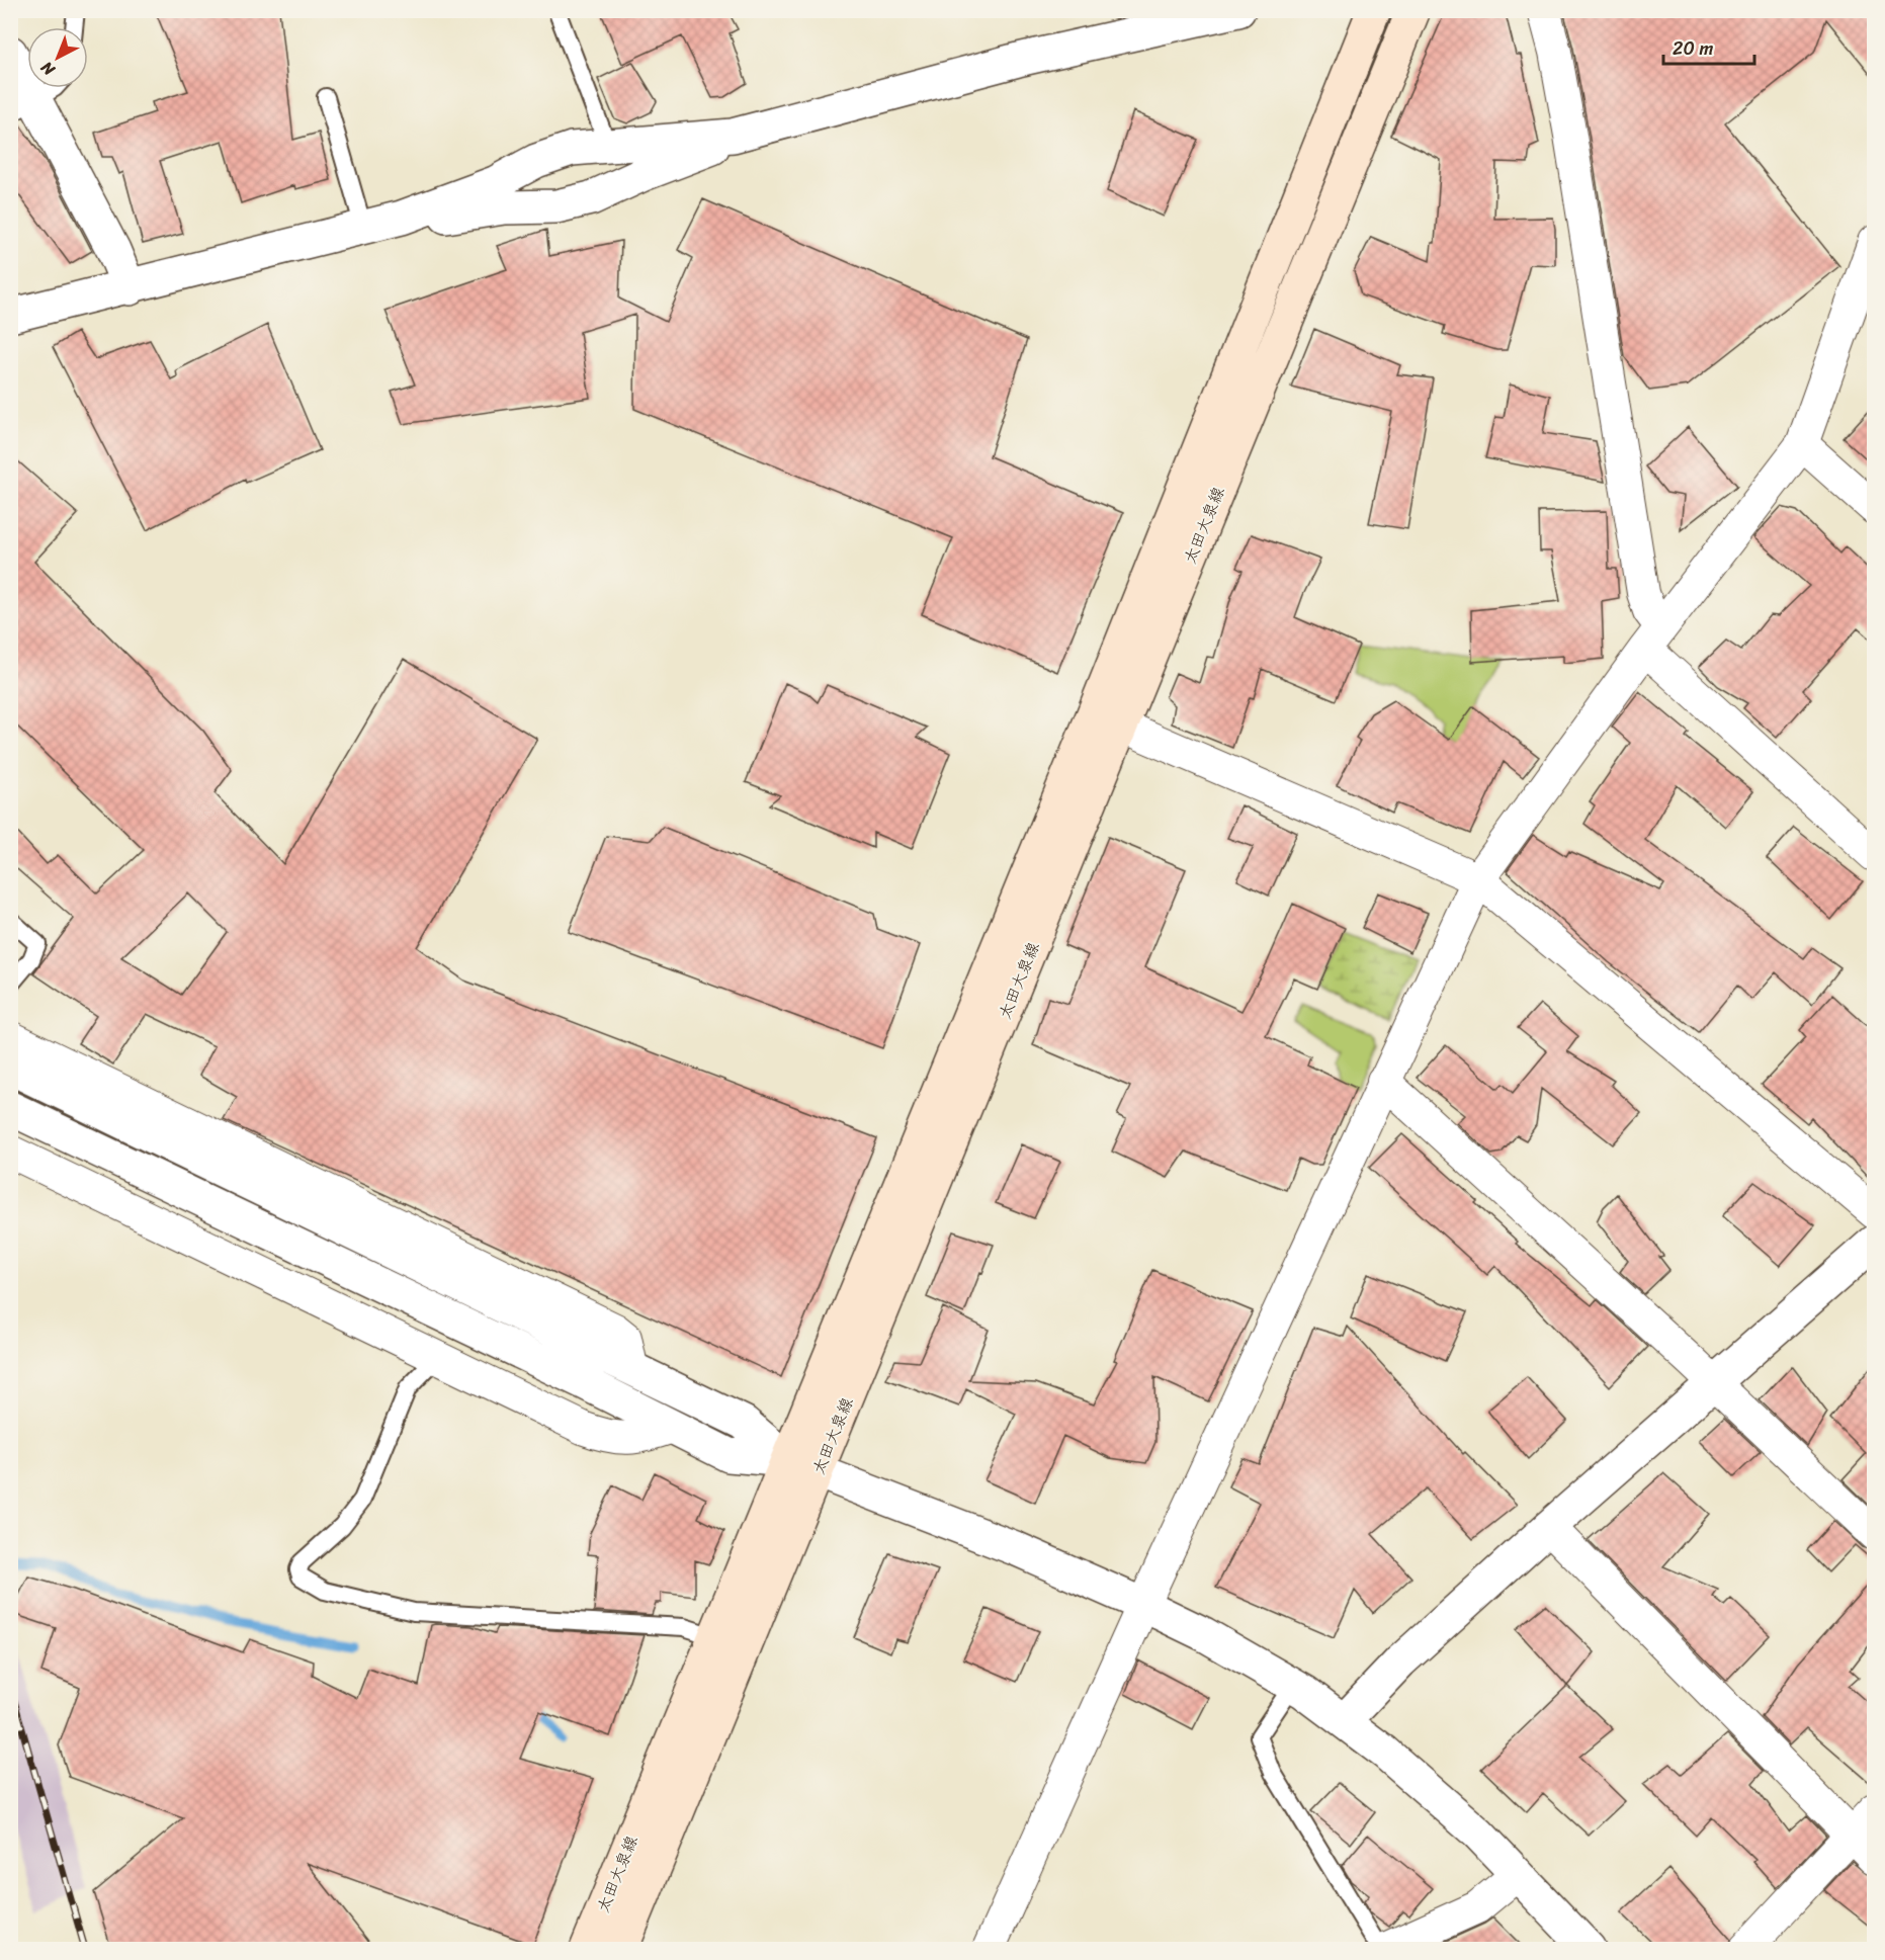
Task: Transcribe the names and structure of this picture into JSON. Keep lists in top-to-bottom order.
{
  "streets": {
    "main road": ["太田大泉線"]
  },
  "scale_bar": "20 m",
  "north": "bottom left"
}
